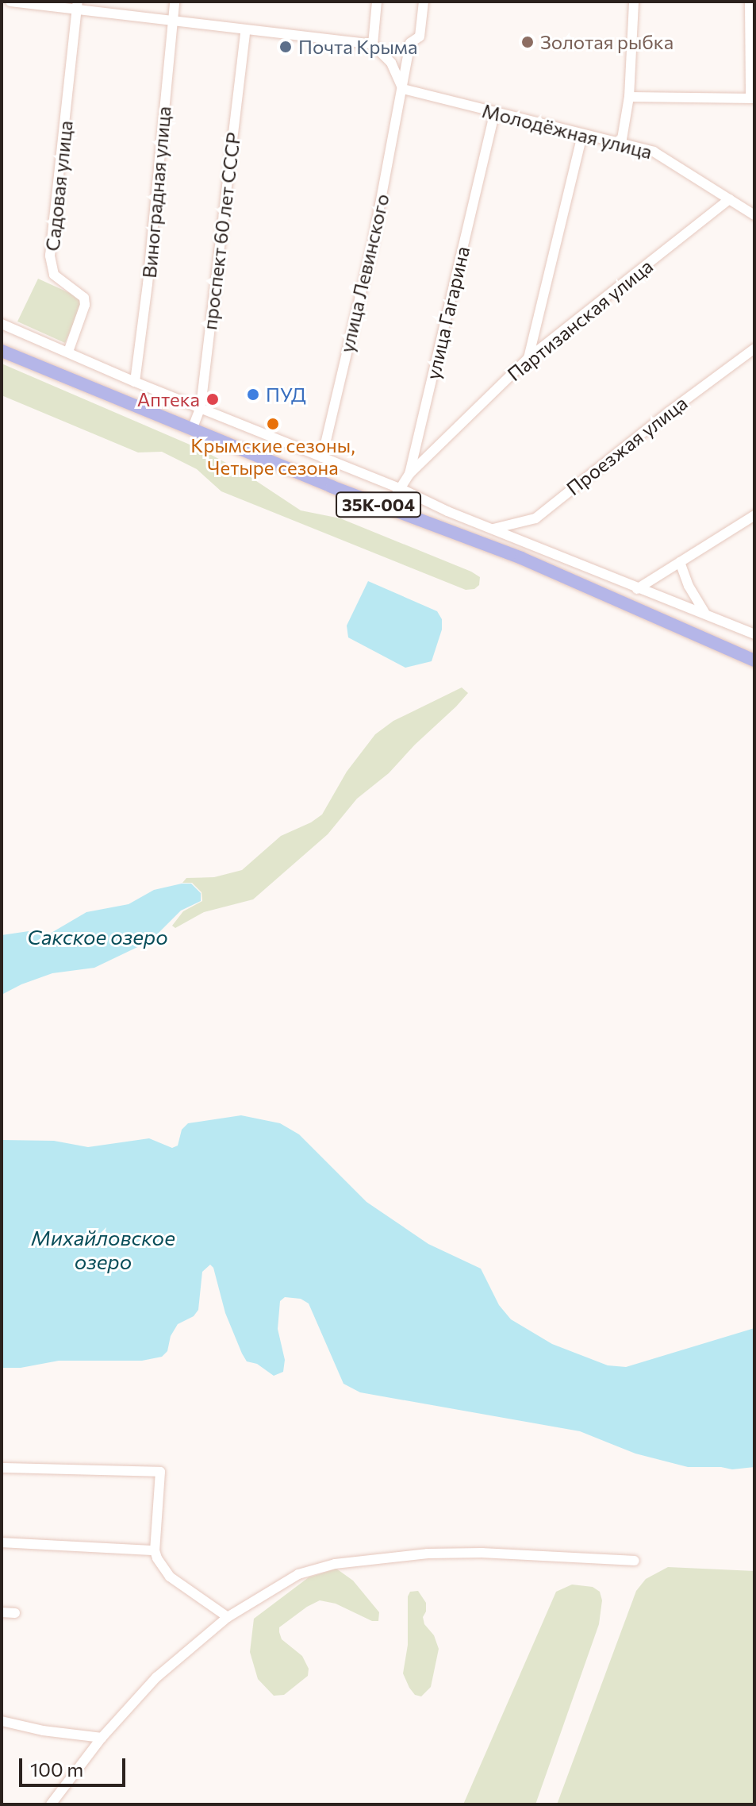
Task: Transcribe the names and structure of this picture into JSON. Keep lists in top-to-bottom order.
{
  "streets": {
    "main road": ["35К-004"],
    "street": [
      "Молодёжная улица",
      "Садовая улица",
      "Виноградная улица",
      "проспект 60 лет СССР",
      "улица Левинского",
      "улица Гагарина",
      "Партизанская улица",
      "Проезжая улица"
    ]
  },
  "crossings": [
    ["Молодёжная улица", "улица Левинского"],
    ["Молодёжная улица", "улица Гагарина"],
    ["Молодёжная улица", "Партизанская улица"],
    ["проспект 60 лет СССР", "35К-004"],
    ["улица Гагарина", "Партизанская улица"],
    ["улица Гагарина", "35К-004"]
  ],
  "water": ["Сакское озеро", "Михайловское озеро"],
  "places": [
    "Золотая рыбка",
    "Почта Крыма",
    "ПУД",
    "Аптека",
    "Крымские сезоны, Четыре сезона"
  ],
  "scale_bar": "100 m"
}
